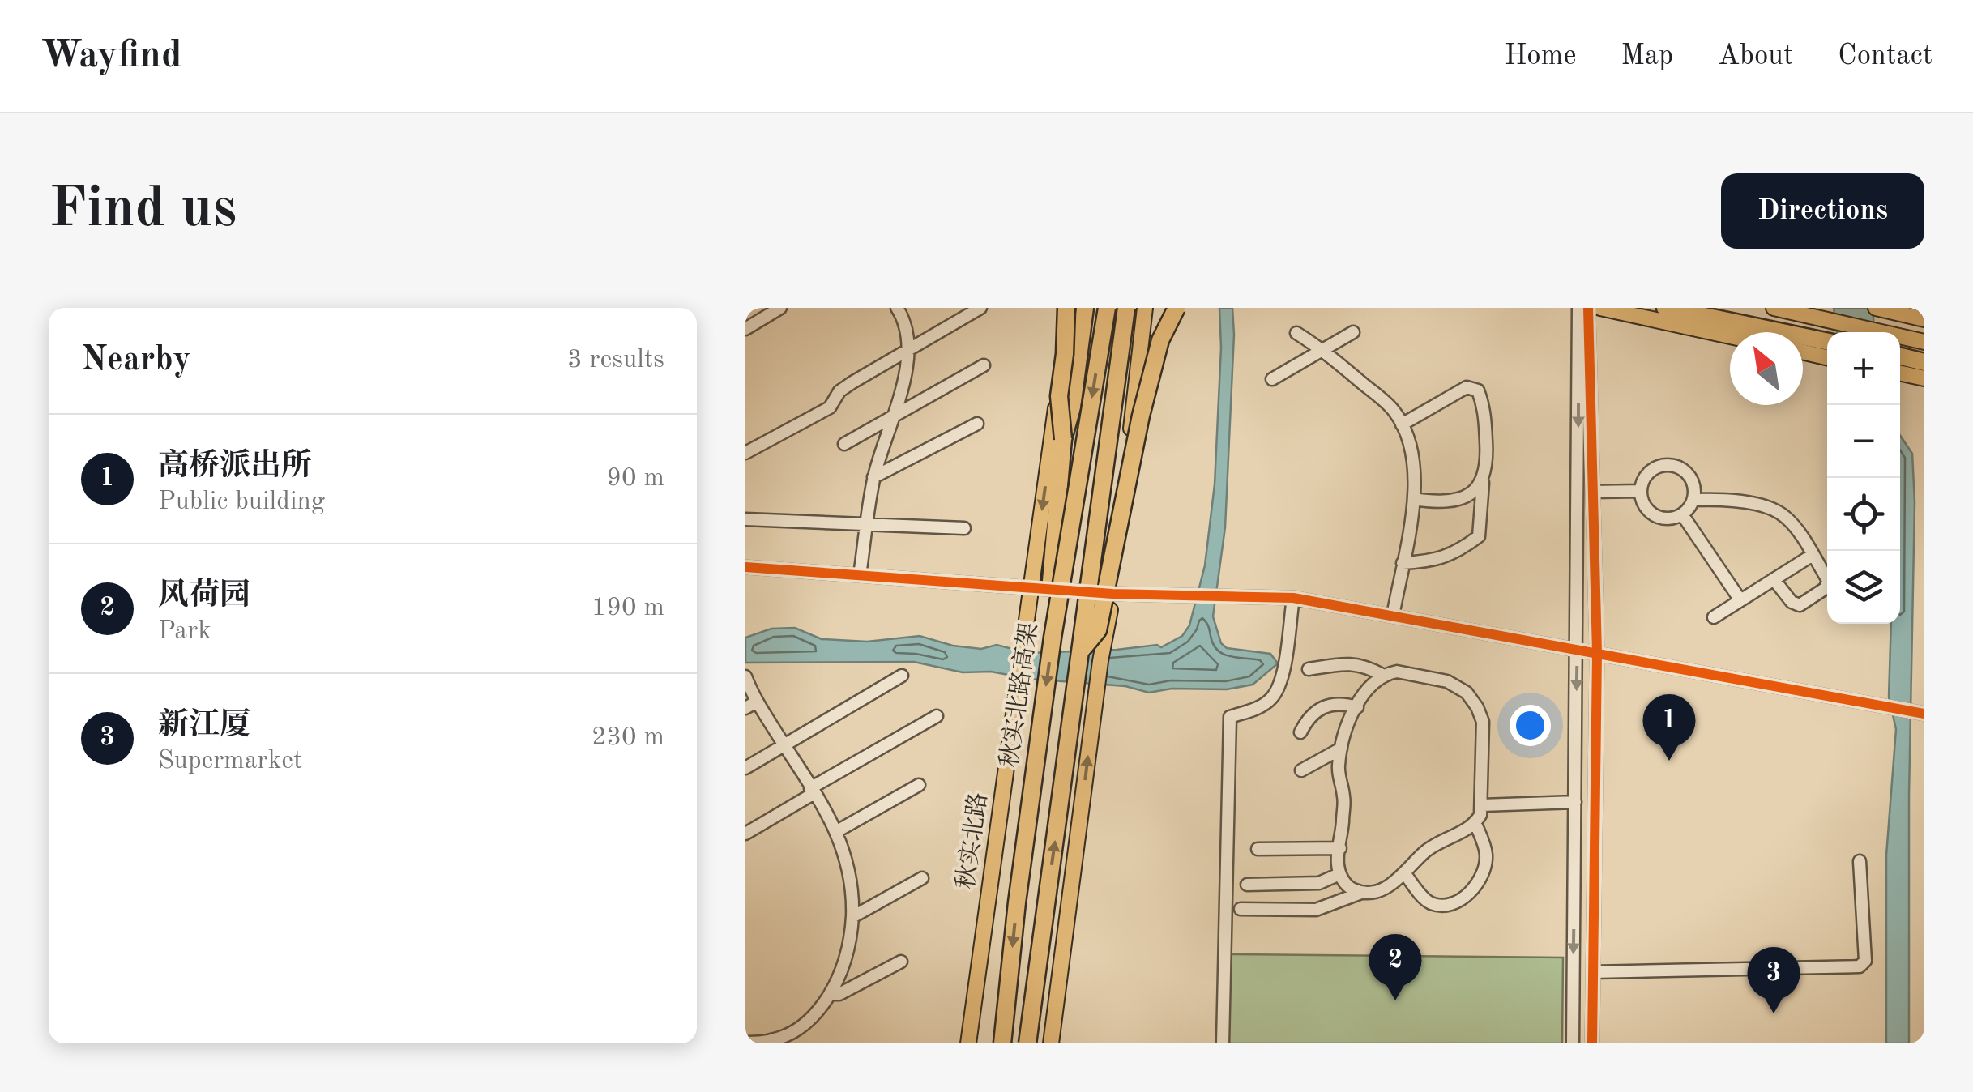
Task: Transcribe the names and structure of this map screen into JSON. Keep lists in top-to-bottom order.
{
  "streets": {
    "highway": ["秋实北路高架"],
    "main road": ["秋实北路"]
  },
  "north": "top left",
  "page": {
    "header": "Wayfind",
    "nav": [
      "Home",
      "Map",
      "About",
      "Contact"
    ],
    "buttons": "Directions",
    "title": "Find us",
    "heading": ["Nearby", "3 results"],
    "map_buttons": ["+", "−"],
    "list": [
      {
        "mark": "1",
        "name": "高桥派出所",
        "note": "Public building",
        "value": "90 m"
      },
      {
        "mark": "2",
        "name": "风荷园",
        "note": "Park",
        "value": "190 m"
      },
      {
        "mark": "3",
        "name": "新江厦",
        "note": "Supermarket",
        "value": "230 m"
      }
    ],
    "pins": ["1", "2", "3"]
  }
}
